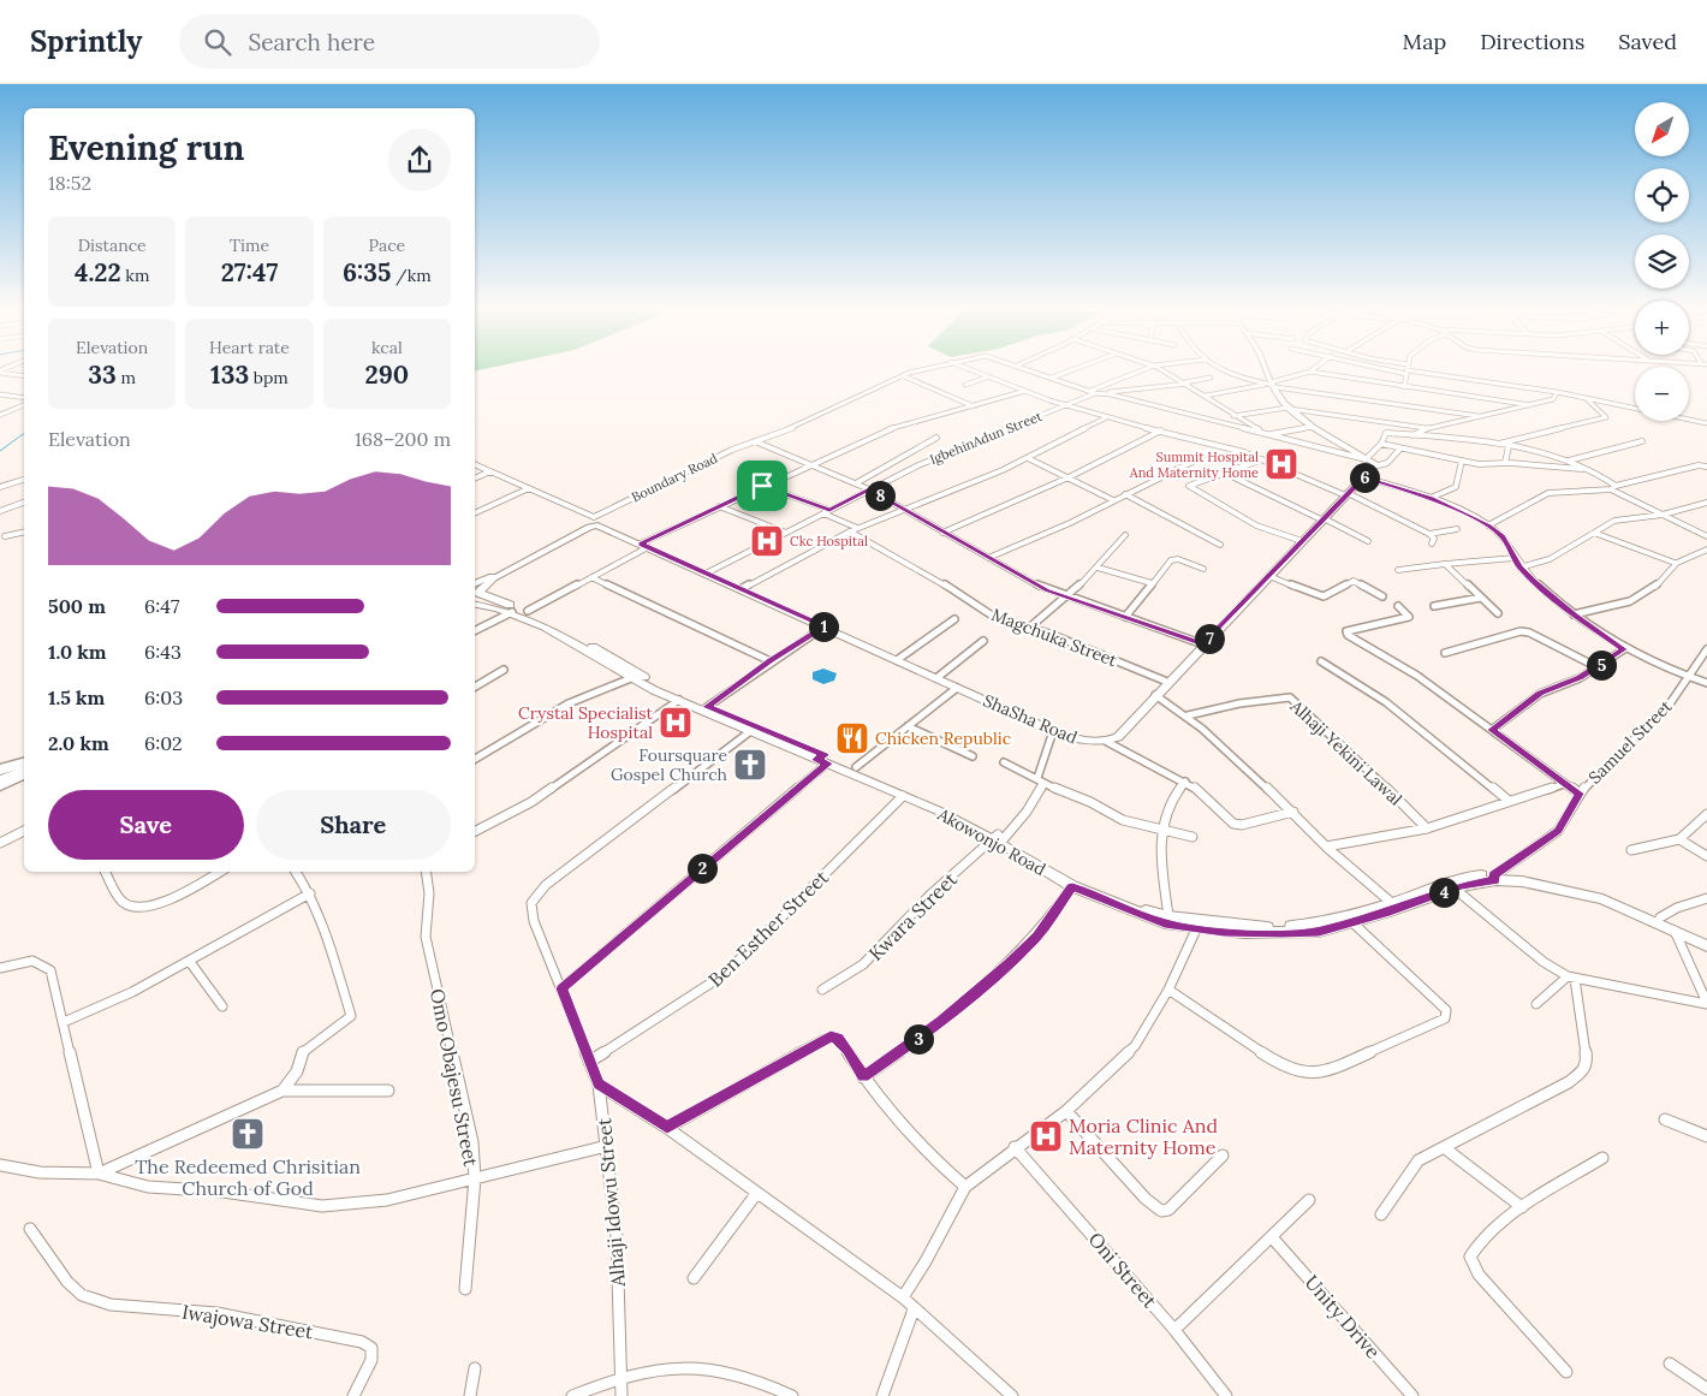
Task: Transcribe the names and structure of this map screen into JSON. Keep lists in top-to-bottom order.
{
  "streets": {
    "main road": ["ShaSha Road", "Akowonjo Road"],
    "street": [
      "IgbehinAdun Street",
      "Boundary Road",
      "Magchuka Street",
      "Samuel Street",
      "Alhaji Yekini Lawal",
      "Kwara Street",
      "Ben Esther Street",
      "Omo Obajesu Street",
      "Alhaji Idowu Street",
      "Oni Street",
      "Unity Drive",
      "Iwajowa Street"
    ]
  },
  "crossings": [
    ["IgbehinAdun Street", "Boundary Road"],
    ["IgbehinAdun Street", "ShaSha Road"],
    ["Boundary Road", "ShaSha Road"],
    ["ShaSha Road", "Kwara Street"],
    ["Samuel Street", "Akowonjo Road"],
    ["Akowonjo Road", "Kwara Street"],
    ["Akowonjo Road", "Ben Esther Street"],
    ["Akowonjo Road", "Alhaji Idowu Street"],
    ["Ben Esther Street", "Alhaji Idowu Street"]
  ],
  "places": {
    "hospital": [
      "Summit Hospital And Maternity Home",
      "Ckc Hospital",
      "Crystal Specialist Hospital",
      "Moria Clinic And Maternity Home"
    ],
    "restaurant": ["Chicken Republic"],
    "church": ["Foursquare Gospel Church", "The Redeemed Chrisitian Church of God"]
  },
  "north": "bottom left",
  "page": {
    "header": "Sprintly",
    "search": "Search here",
    "nav": ["Map", "Directions", "Saved"],
    "map_buttons": ["+", "−"],
    "heading": ["Evening run", "18:52"],
    "stats": [
      ["Distance", "4.22 km"],
      ["Time", "27:47"],
      ["Pace", "6:35 /km"],
      ["Elevation", "33 m"],
      ["Heart rate", "133 bpm"],
      ["kcal", "290"]
    ],
    "chart": ["Elevation", "168–200 m"],
    "pins": [
      "6",
      "8",
      "1",
      "7",
      "5",
      "2",
      "4",
      "3"
    ],
    "list": [
      {
        "name": "500 m",
        "note": "6:47"
      },
      {
        "name": "1.0 km",
        "note": "6:43"
      },
      {
        "name": "1.5 km",
        "note": "6:03"
      },
      {
        "name": "2.0 km",
        "note": "6:02"
      }
    ],
    "buttons": ["Save", "Share"]
  }
}
